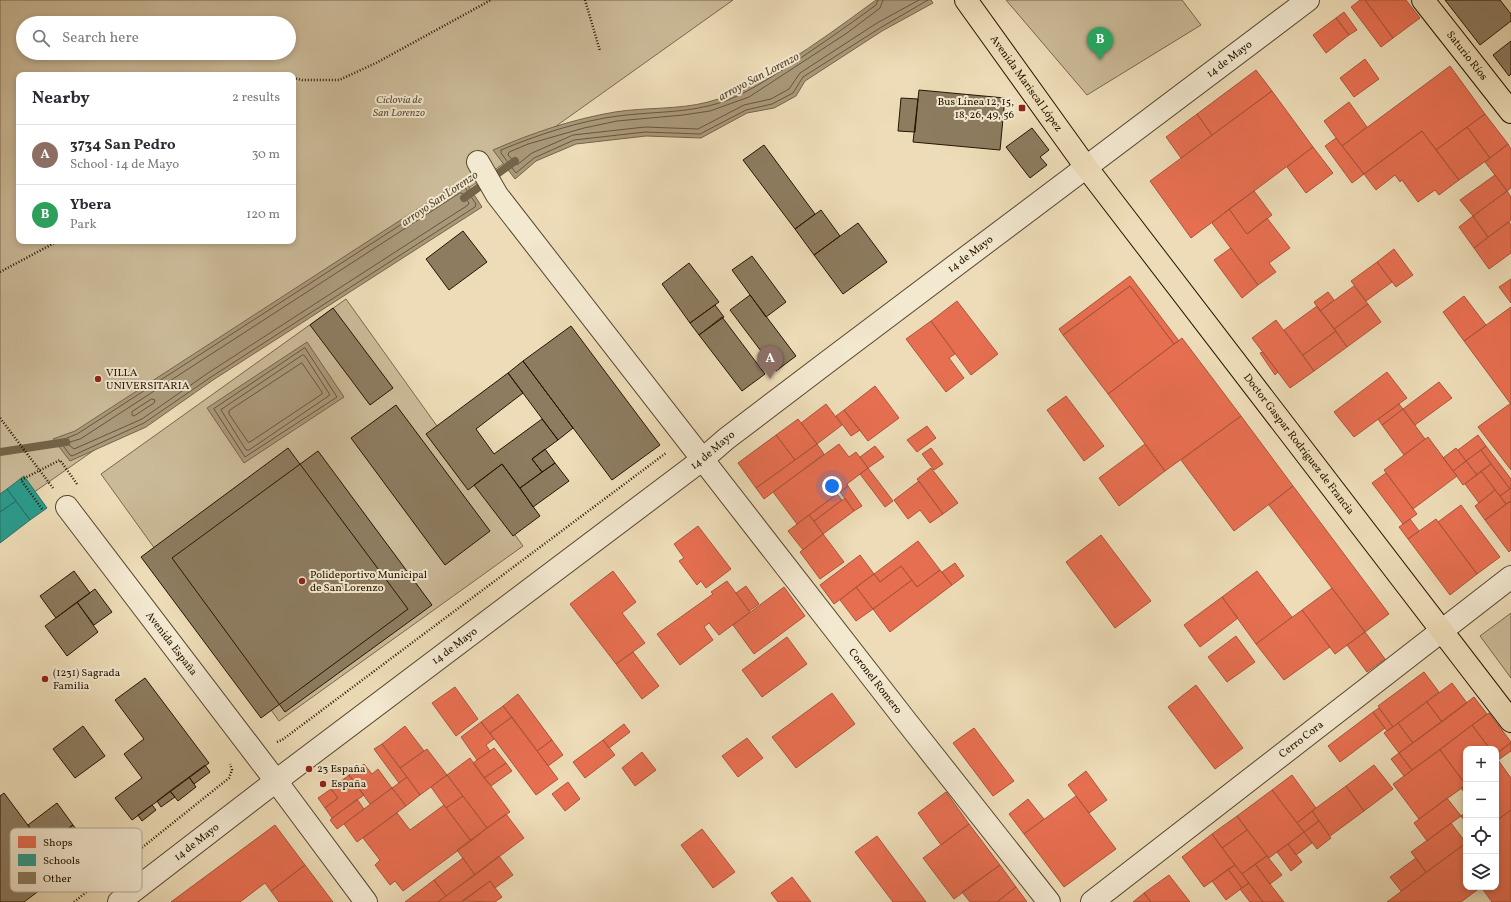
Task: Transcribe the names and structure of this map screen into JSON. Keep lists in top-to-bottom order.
{
  "streets": {
    "highway": ["Saturio Ríos", "Avenida Mariscal López", "Doctor Gaspar Rodríguez de Francia"],
    "street": [
      "14 de Mayo",
      "Avenida España",
      "Coronel Romero",
      "Cerro Cora"
    ]
  },
  "crossings": [
    ["14 de Mayo", "Avenida Mariscal López"],
    ["14 de Mayo", "Doctor Gaspar Rodríguez de Francia"],
    ["14 de Mayo", "Avenida España"],
    ["14 de Mayo", "Coronel Romero"],
    ["Avenida Mariscal López", "Doctor Gaspar Rodríguez de Francia"],
    ["Doctor Gaspar Rodríguez de Francia", "Cerro Cora"]
  ],
  "water": ["arroyo San Lorenzo"],
  "parks": ["Ciclovia de San Lorenzo"],
  "places": {
    "transit": ["Bus Línea 12, 15, 18, 26, 49, 56"],
    "other": [
      "VILLA UNIVERSITARIA",
      "Polideportivo Municipal de San Lorenzo",
      "(1231) Sagrada Familia",
      "23 España",
      "España"
    ]
  },
  "legend": ["Shops", "Schools", "Other"],
  "page": {
    "search": "Search here",
    "pins": ["B", "A"],
    "heading": ["Nearby", "2 results"],
    "list": [
      {
        "mark": "A",
        "name": "3734 San Pedro",
        "note": "School · 14 de Mayo",
        "value": "30 m"
      },
      {
        "mark": "B",
        "name": "Ybera",
        "note": "Park",
        "value": "120 m"
      }
    ],
    "map_buttons": ["+", "−"]
  }
}
